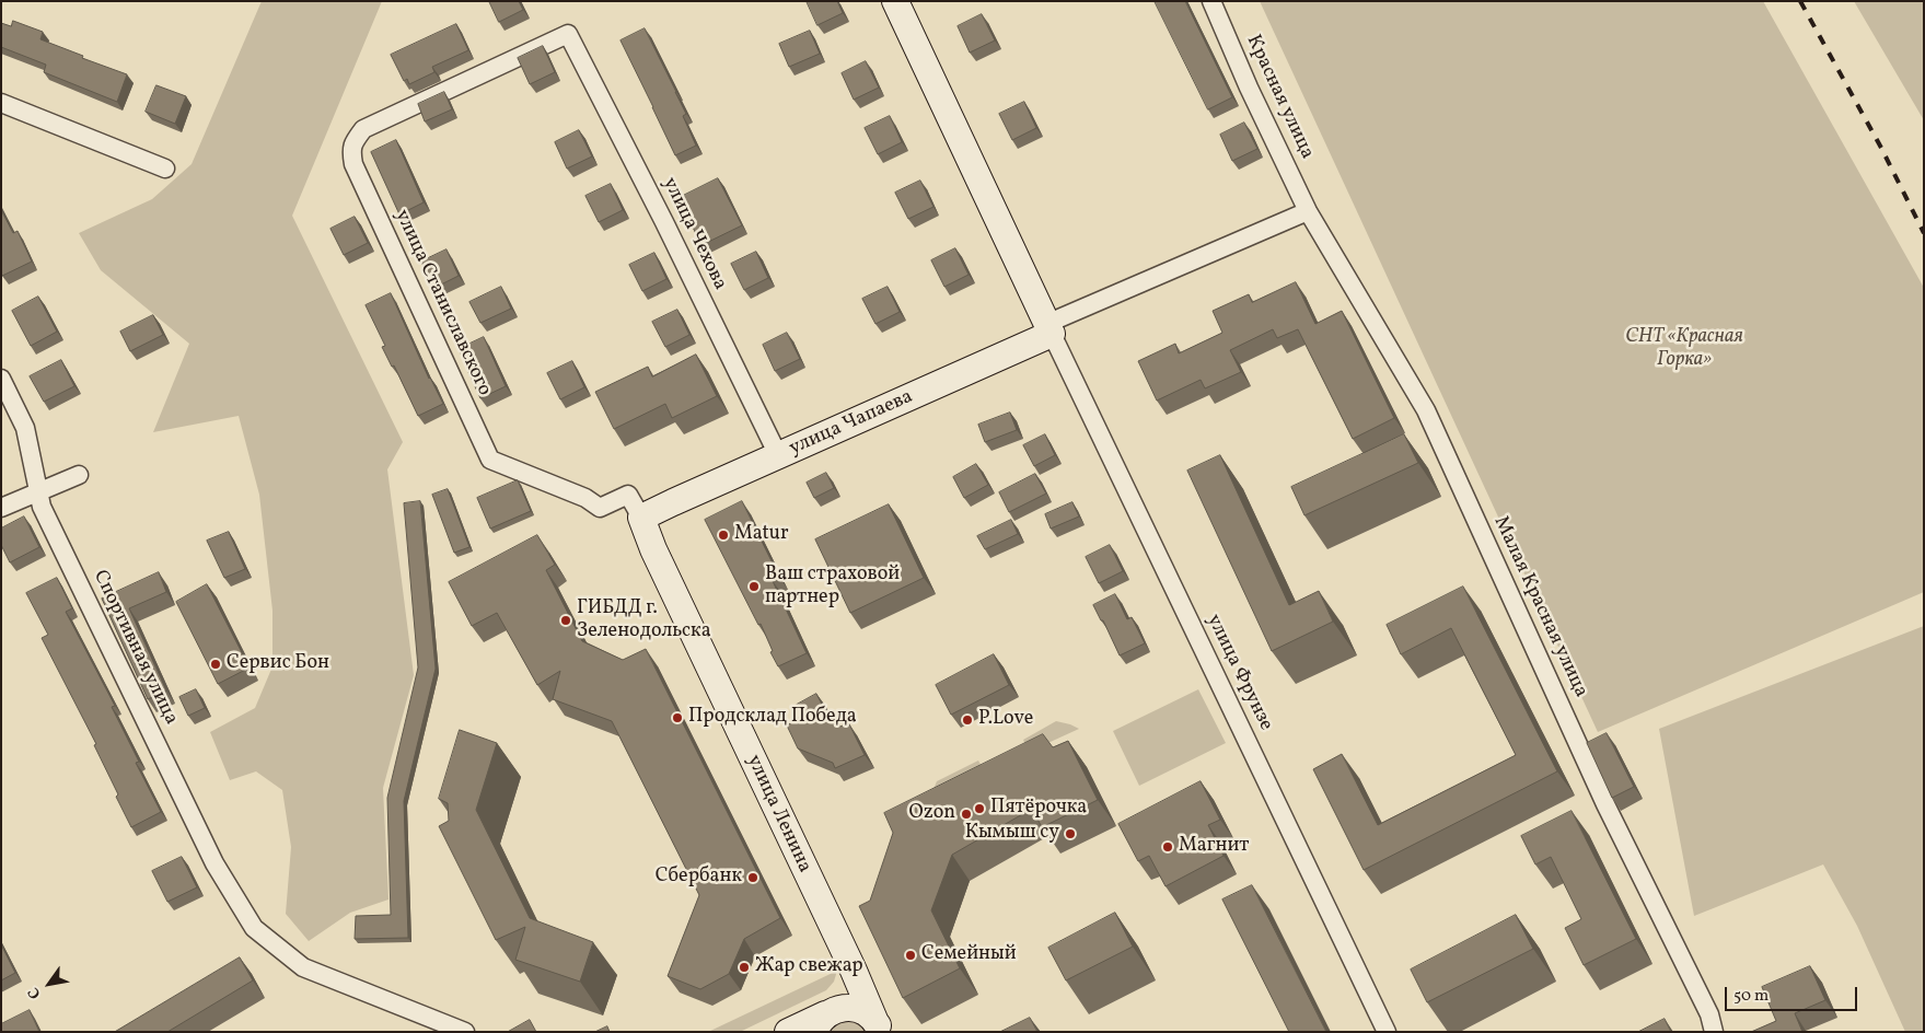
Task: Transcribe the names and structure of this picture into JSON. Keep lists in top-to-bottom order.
{
  "streets": {
    "street": [
      "Красная улица",
      "улица Чехова",
      "улица Станиславского",
      "улица Чапаева",
      "Малая Красная улица",
      "Спортивная улица",
      "улица Фрунзе",
      "улица Ленина"
    ]
  },
  "crossings": [
    ["Красная улица", "улица Чапаева"],
    ["Красная улица", "Малая Красная улица"],
    ["улица Чехова", "улица Станиславского"],
    ["улица Чехова", "улица Чапаева"],
    ["улица Станиславского", "улица Чапаева"],
    ["улица Станиславского", "улица Ленина"],
    ["улица Чапаева", "Малая Красная улица"],
    ["улица Чапаева", "улица Фрунзе"],
    ["улица Чапаева", "улица Ленина"]
  ],
  "parks": ["СНТ «Красная Горка»"],
  "places": [
    "Matur",
    "Ваш страховой партнер",
    "ГИБДД г. Зеленодольска",
    "Сервис Бон",
    "Продсклад Победа",
    "P.Love",
    "Пятёрочка",
    "Ozon",
    "Кымыш су",
    "Магнит",
    "Сбербанк",
    "Семейный",
    "Жар свежар"
  ],
  "scale_bar": "50 m",
  "north": "bottom left"
}
